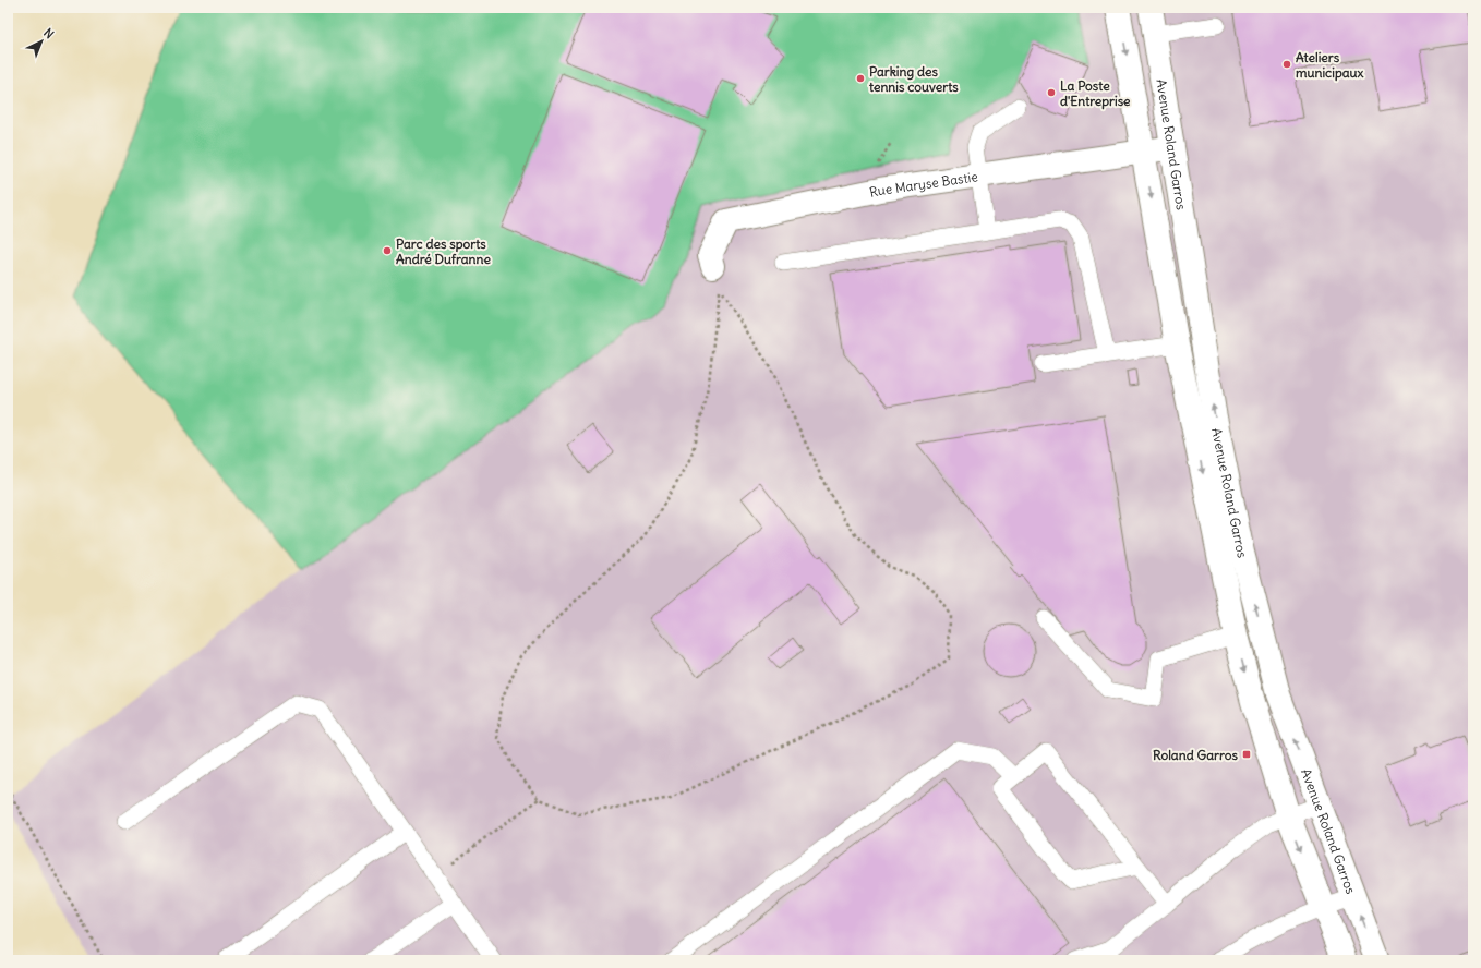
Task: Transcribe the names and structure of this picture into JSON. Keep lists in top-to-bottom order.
{
  "streets": {
    "street": ["Avenue Roland Garros", "Rue Maryse Bastie"]
  },
  "crossings": [
    ["Avenue Roland Garros", "Rue Maryse Bastie"]
  ],
  "places": {
    "other": [
      "Ateliers municipaux",
      "Parking des tennis couverts",
      "La Poste d'Entreprise",
      "Parc des sports André Dufranne"
    ],
    "transit": ["Roland Garros"]
  },
  "north": "top right"
}
